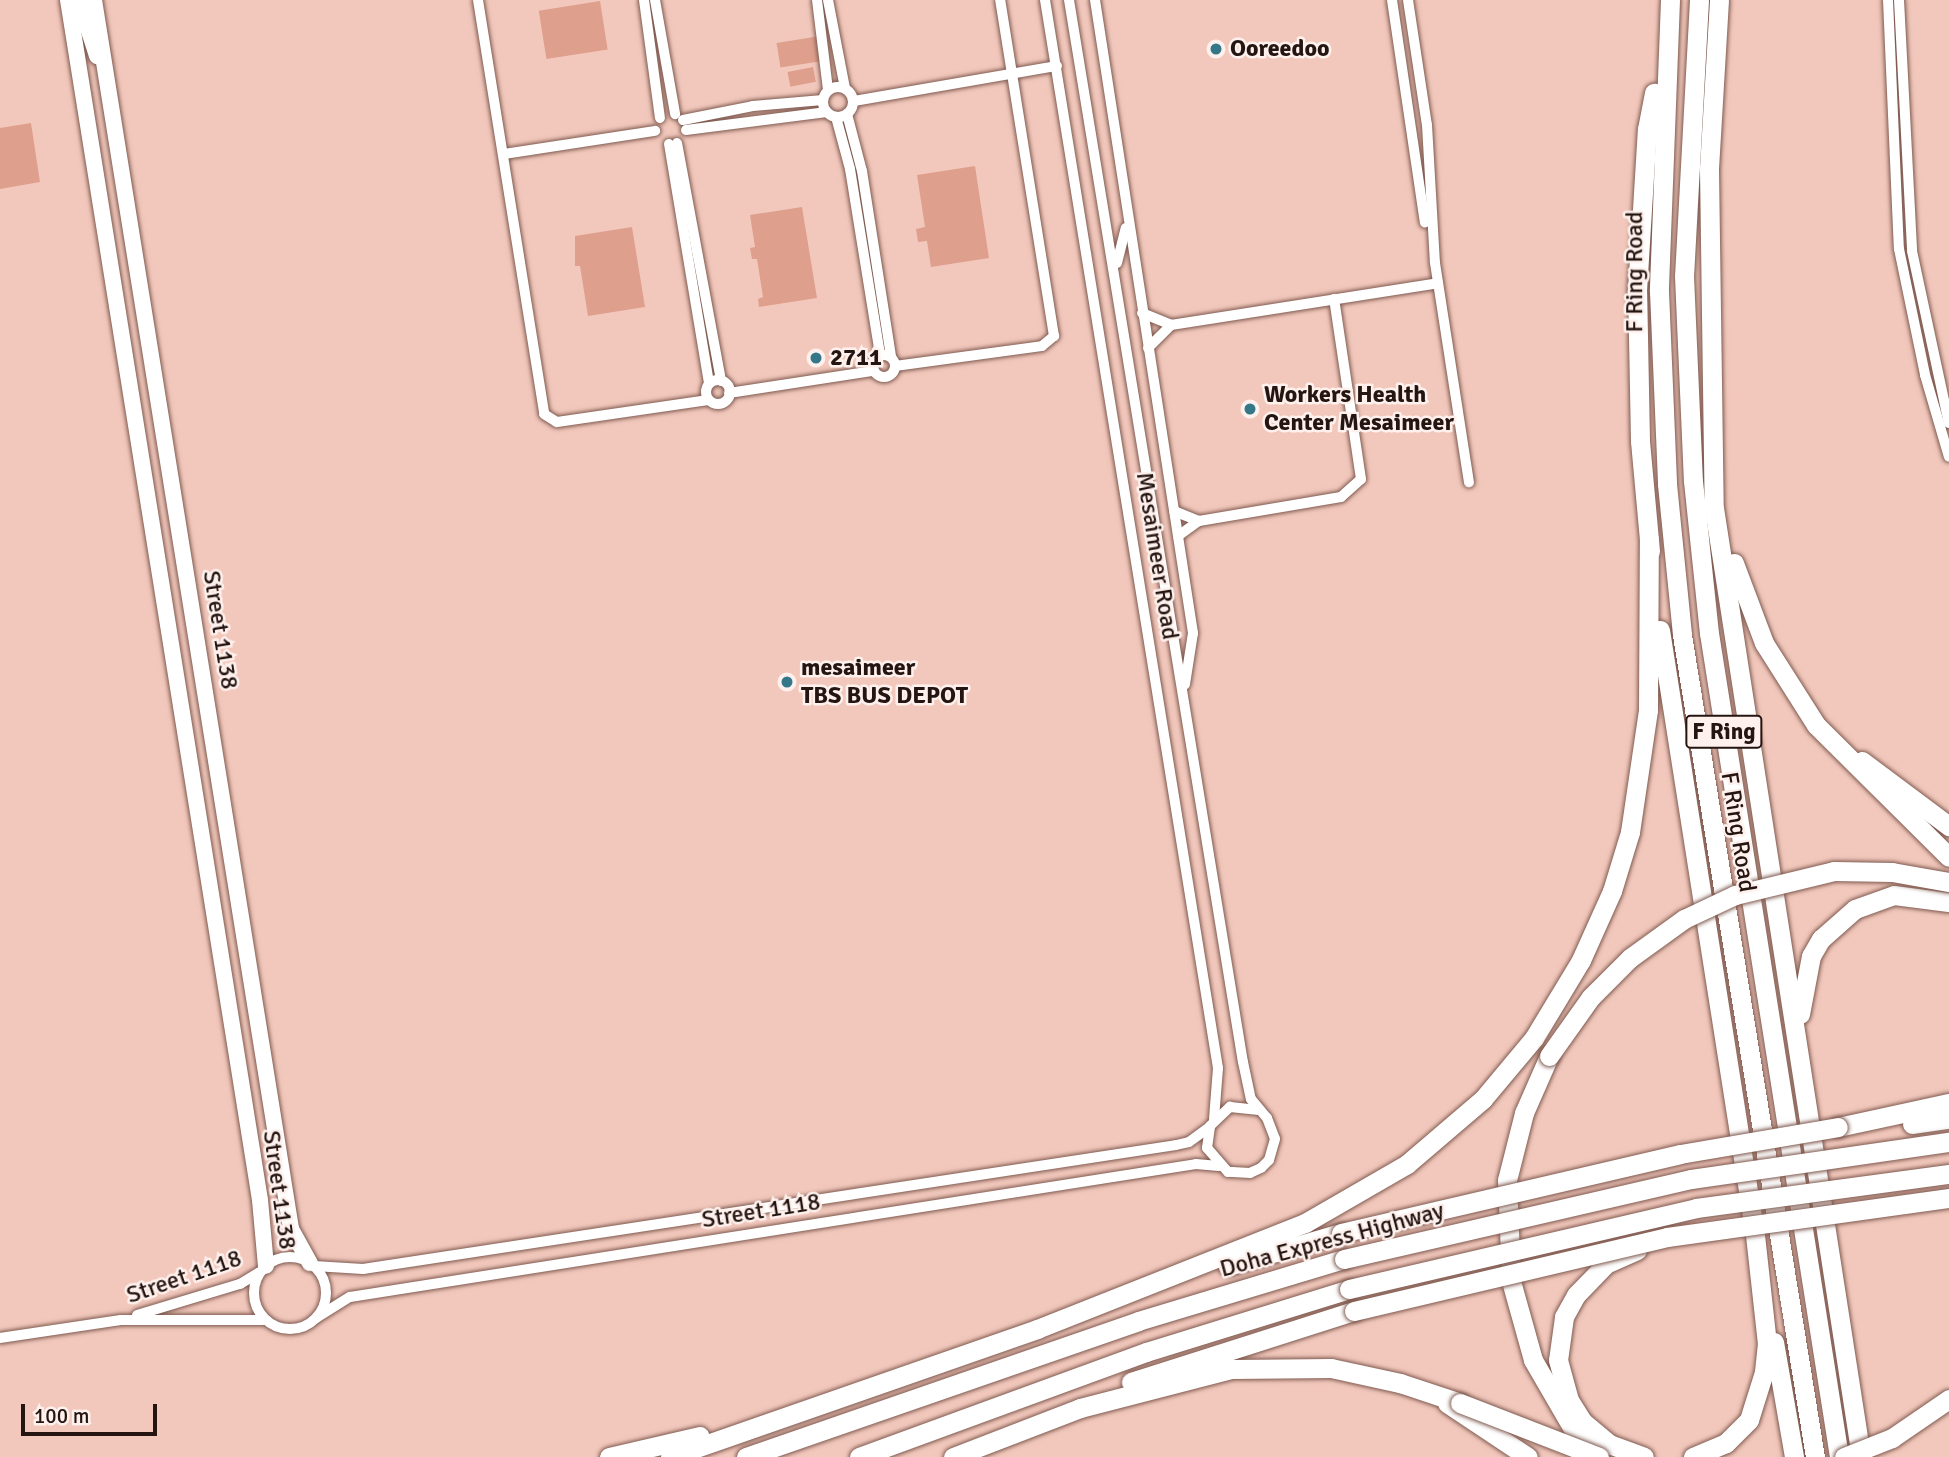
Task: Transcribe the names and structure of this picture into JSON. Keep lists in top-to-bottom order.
{
  "streets": {
    "highway": ["F Ring Road", "F Ring", "Doha Express Highway"],
    "street": ["Mesaimeer Road", "Street 1138", "Street 1118"]
  },
  "crossings": [
    ["Mesaimeer Road", "Street 1118"],
    ["Street 1138", "Street 1118"]
  ],
  "places": [
    "Ooreedoo",
    "2711",
    "Workers Health Center Mesaimeer",
    "mesaimeer TBS BUS DEPOT"
  ],
  "scale_bar": "100 m"
}
